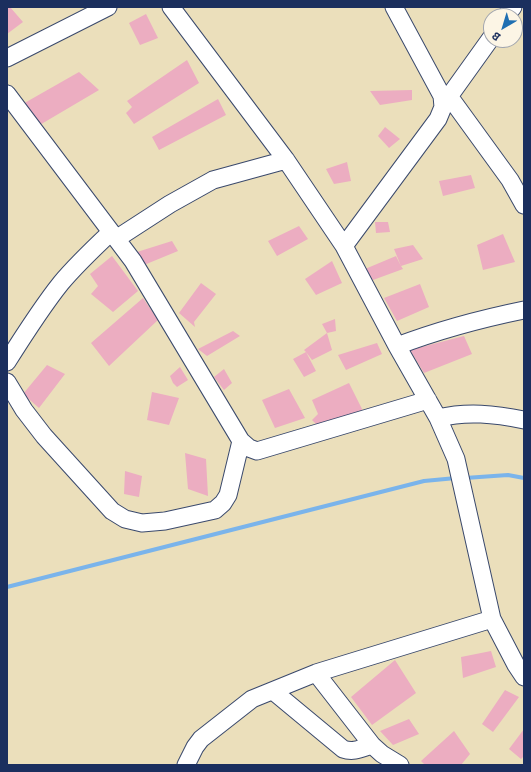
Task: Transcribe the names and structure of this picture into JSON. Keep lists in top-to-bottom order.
{
  "north": "bottom left"
}
